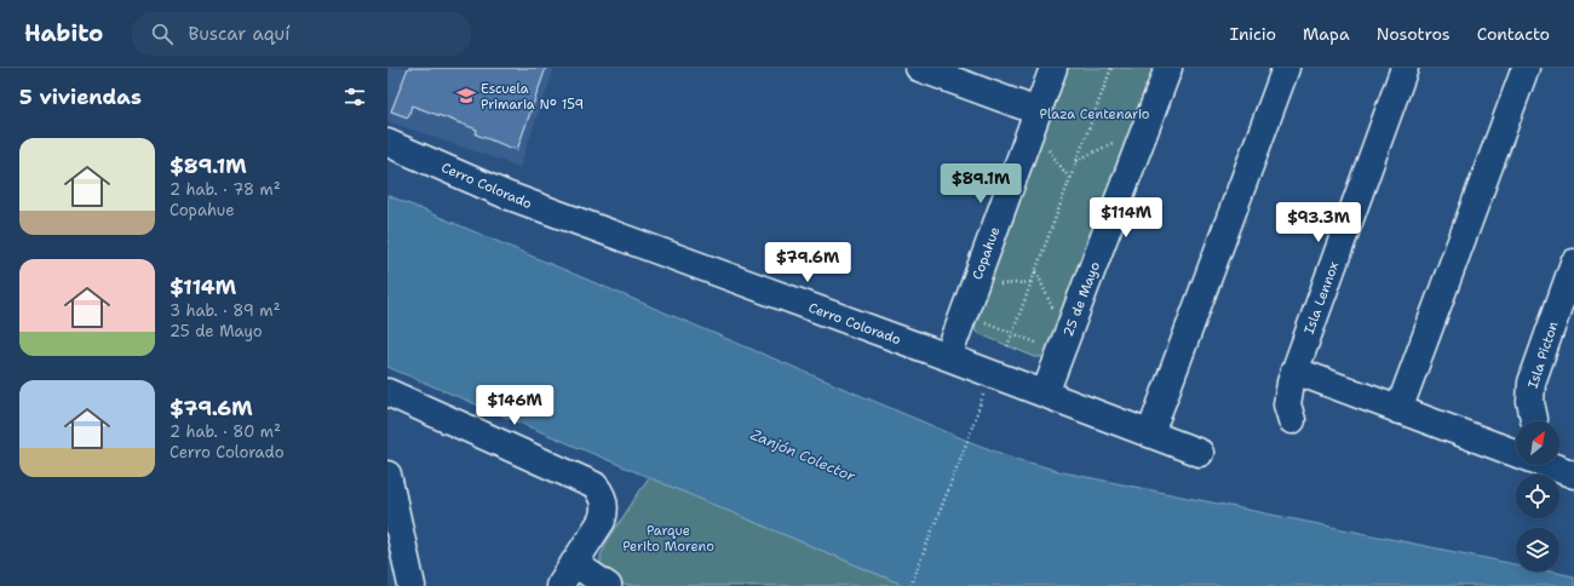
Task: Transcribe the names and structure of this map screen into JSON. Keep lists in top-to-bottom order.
{
  "streets": {
    "street": [
      "Cerro Colorado",
      "Copahue",
      "Isla Lennox",
      "25 de Mayo",
      "Isla Picton"
    ]
  },
  "crossings": [
    ["Cerro Colorado", "Copahue"],
    ["Cerro Colorado", "25 de Mayo"]
  ],
  "water": ["Zanjón Colector"],
  "parks": ["Plaza Centenario", "Parque Perito Moreno"],
  "places": {
    "school or university": ["Escuela Primaria N° 159"]
  },
  "north": "top right",
  "page": {
    "header": "Habito",
    "search": "Buscar aquí",
    "nav": [
      "Inicio",
      "Mapa",
      "Nosotros",
      "Contacto"
    ],
    "heading": "5 viviendas",
    "list": [
      {
        "name": "$89.1M",
        "note": "2 hab. · 78 m² · Copahue"
      },
      {
        "name": "$114M",
        "note": "3 hab. · 89 m² · 25 de Mayo"
      },
      {
        "name": "$79.6M",
        "note": "2 hab. · 80 m² · Cerro Colorado"
      }
    ],
    "price": [
      "$89.1M",
      "$114M",
      "$93.3M",
      "$79.6M",
      "$146M"
    ]
  }
}
